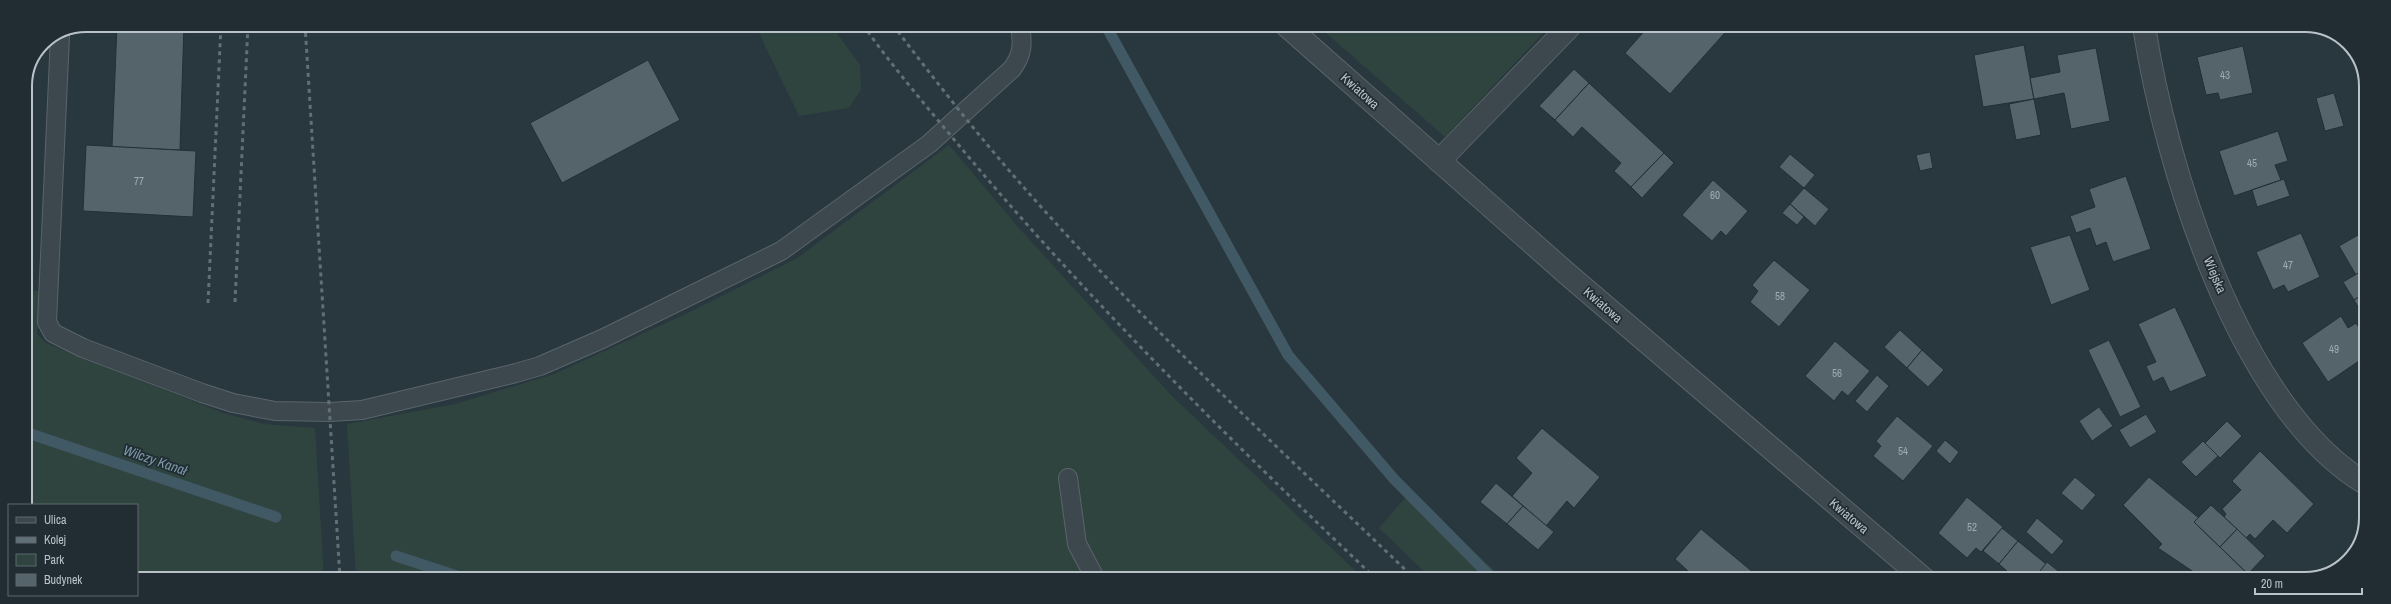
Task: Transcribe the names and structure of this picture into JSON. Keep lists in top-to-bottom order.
{
  "streets": {
    "street": ["Kwiatowa", "Wiejska"]
  },
  "water": ["Wilczy Kanał"],
  "house_numbers": [
    "43",
    "45",
    "77",
    "60",
    "47",
    "58",
    "49",
    "56",
    "54",
    "52"
  ],
  "legend": [
    "Ulica",
    "Kolej",
    "Park",
    "Budynek"
  ],
  "scale_bar": "20 m"
}
